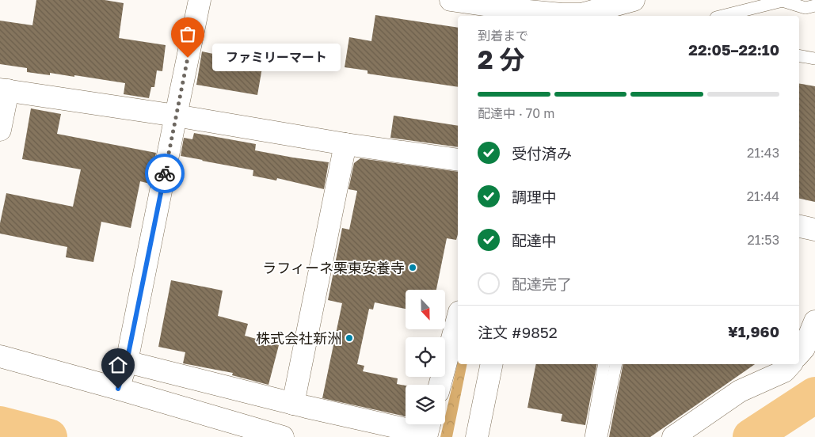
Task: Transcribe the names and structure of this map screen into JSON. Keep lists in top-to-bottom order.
{
  "places": ["ファミリーマート", "ラフィーネ栗東安養寺", "株式会社新洲"],
  "north": "bottom",
  "page": {
    "heading": ["2 分", "到着まで", "22:05–22:10"],
    "panel": ["注文 #9852", "¥1,960"],
    "bubble": "ファミリーマート",
    "bar": "配達中 · 70 m",
    "list": [
      ["受付済み", "21:43"],
      ["調理中", "21:44"],
      ["配達中", "21:53"],
      "配達完了"
    ]
  }
}
